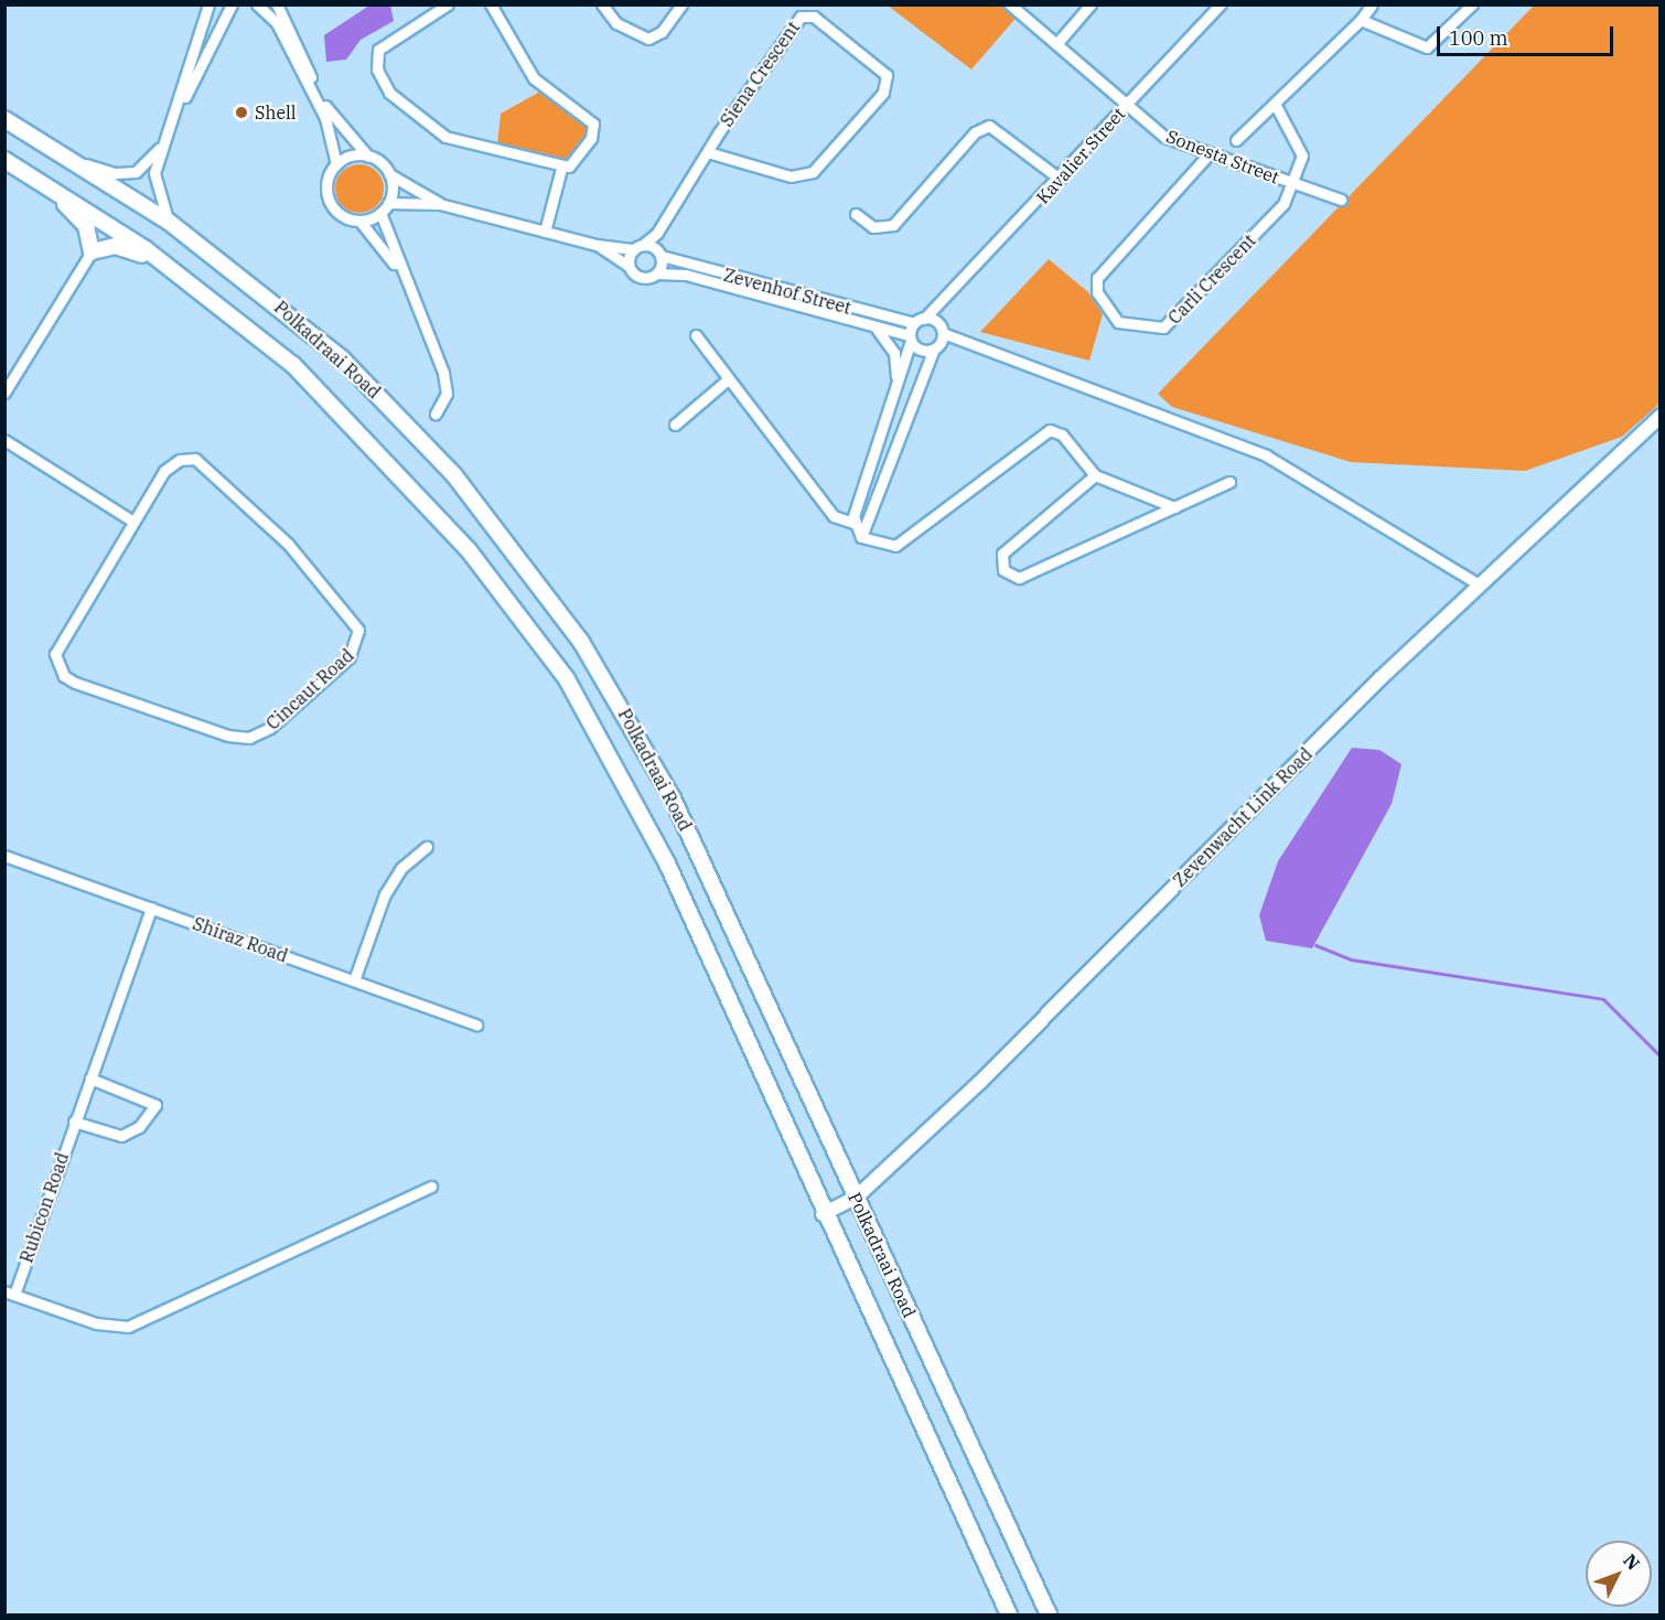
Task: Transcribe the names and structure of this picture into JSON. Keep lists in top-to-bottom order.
{
  "streets": {
    "main road": ["Polkadraai Road"],
    "street": [
      "Siena Crescent",
      "Kavalier Street",
      "Sonesta Street",
      "Carli Crescent",
      "Zevenhof Street",
      "Cincaut Road",
      "Zevenwacht Link Road",
      "Shiraz Road",
      "Rubicon Road"
    ]
  },
  "crossings": [
    ["Siena Crescent", "Zevenhof Street"],
    ["Kavalier Street", "Sonesta Street"],
    ["Kavalier Street", "Zevenhof Street"],
    ["Sonesta Street", "Carli Crescent"],
    ["Polkadraai Road", "Zevenwacht Link Road"],
    ["Shiraz Road", "Rubicon Road"]
  ],
  "places": ["Shell"],
  "scale_bar": "100 m",
  "north": "top right"
}
